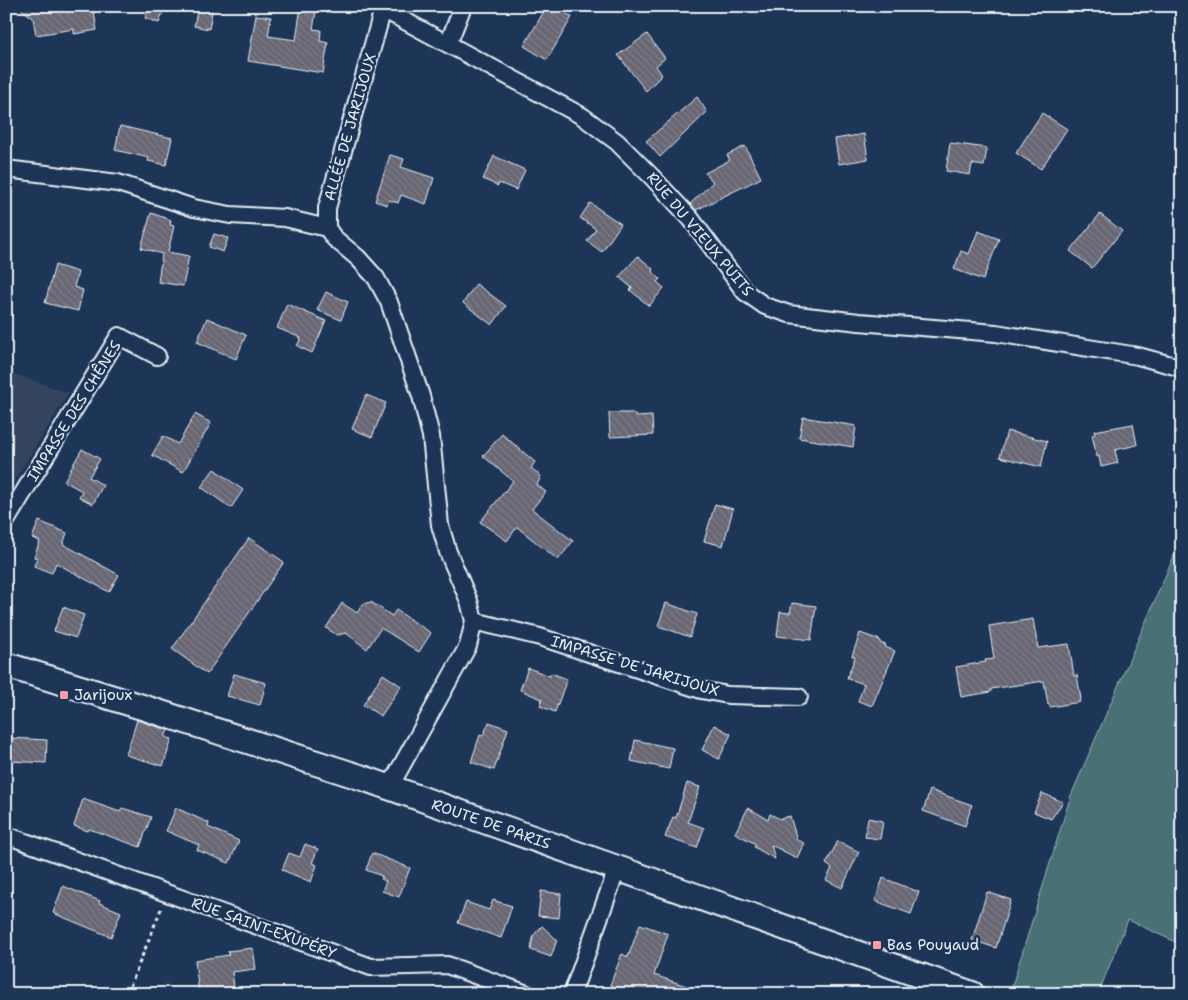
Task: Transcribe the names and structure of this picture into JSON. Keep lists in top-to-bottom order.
{
  "streets": {
    "main road": ["ROUTE DE PARIS"],
    "street": [
      "ALLÉE DE JARIJOUX",
      "RUE DU VIEUX PUITS",
      "IMPASSE DES CHÊNES",
      "IMPASSE DE JARIJOUX",
      "RUE SAINT-EXUPÉRY"
    ]
  },
  "crossings": [
    ["ALLÉE DE JARIJOUX", "RUE DU VIEUX PUITS"]
  ],
  "places": {
    "transit": ["Jarijoux", "Bas Pouyaud"]
  }
}
